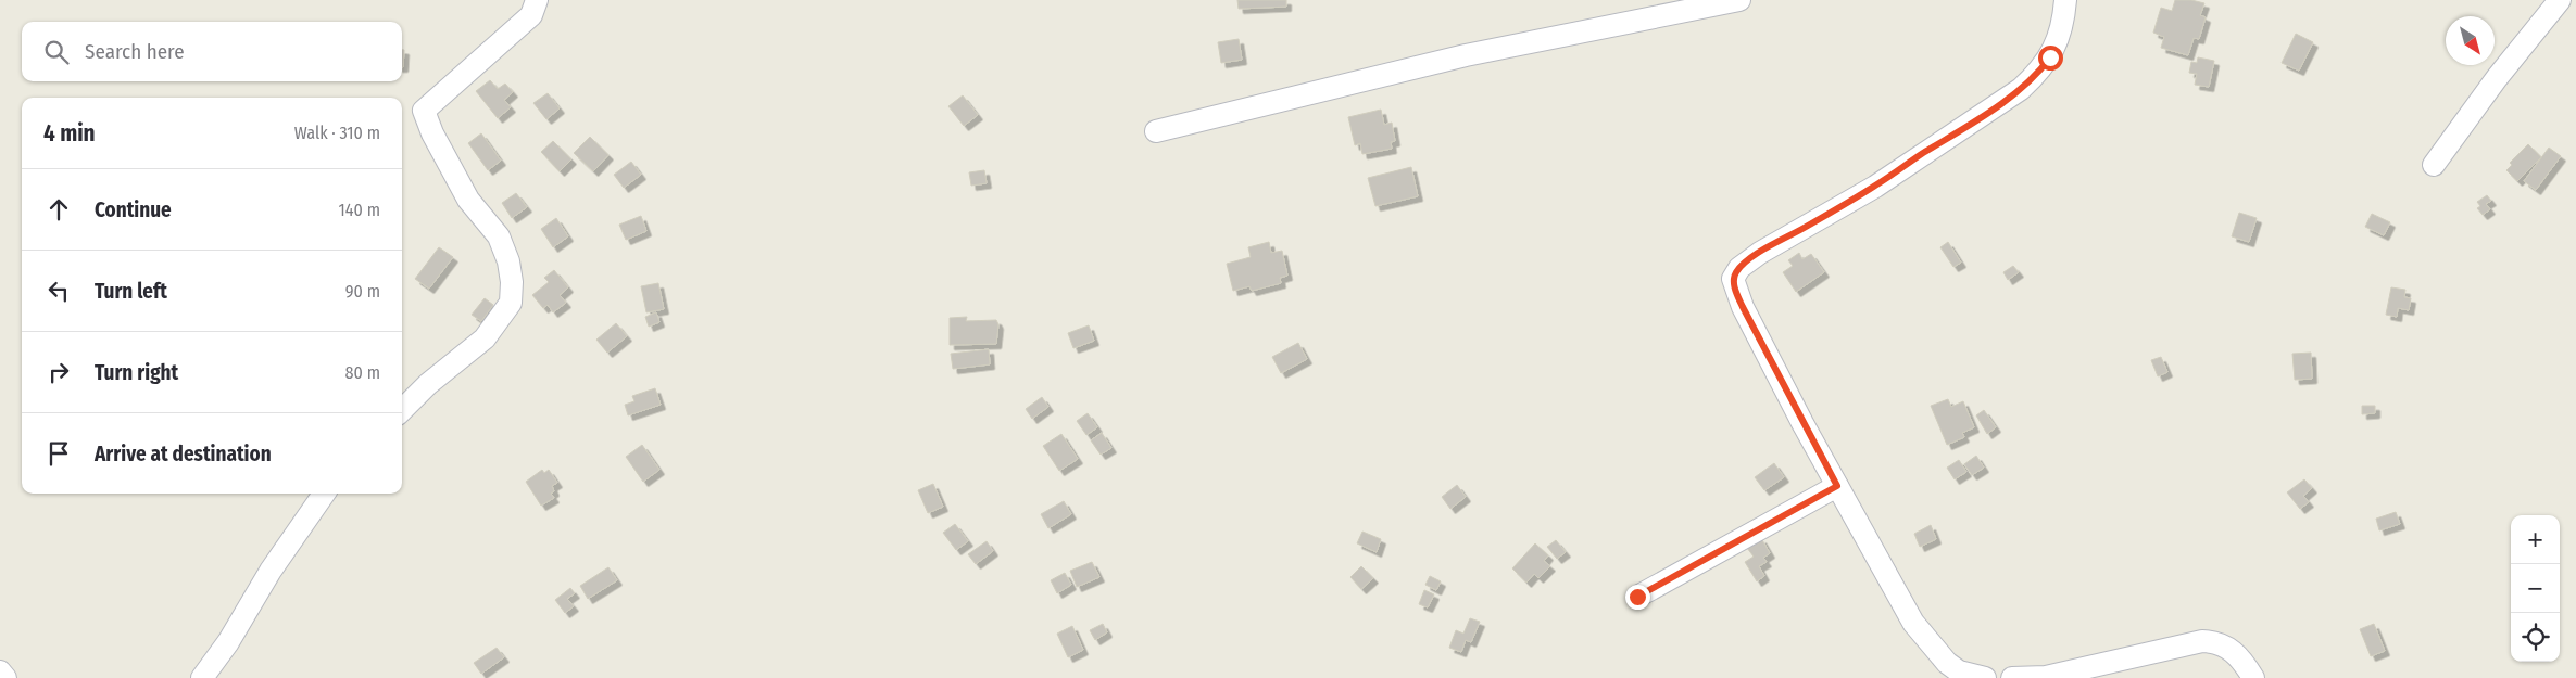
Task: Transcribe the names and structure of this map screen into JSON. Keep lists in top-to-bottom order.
{
  "north": "bottom right",
  "page": {
    "search": "Search here",
    "heading": ["4 min", "Walk · 310 m"],
    "list": [
      ["Continue", "140 m"],
      ["Turn left", "90 m"],
      ["Turn right", "80 m"],
      "Arrive at destination"
    ],
    "map_buttons": ["+", "−"]
  }
}
